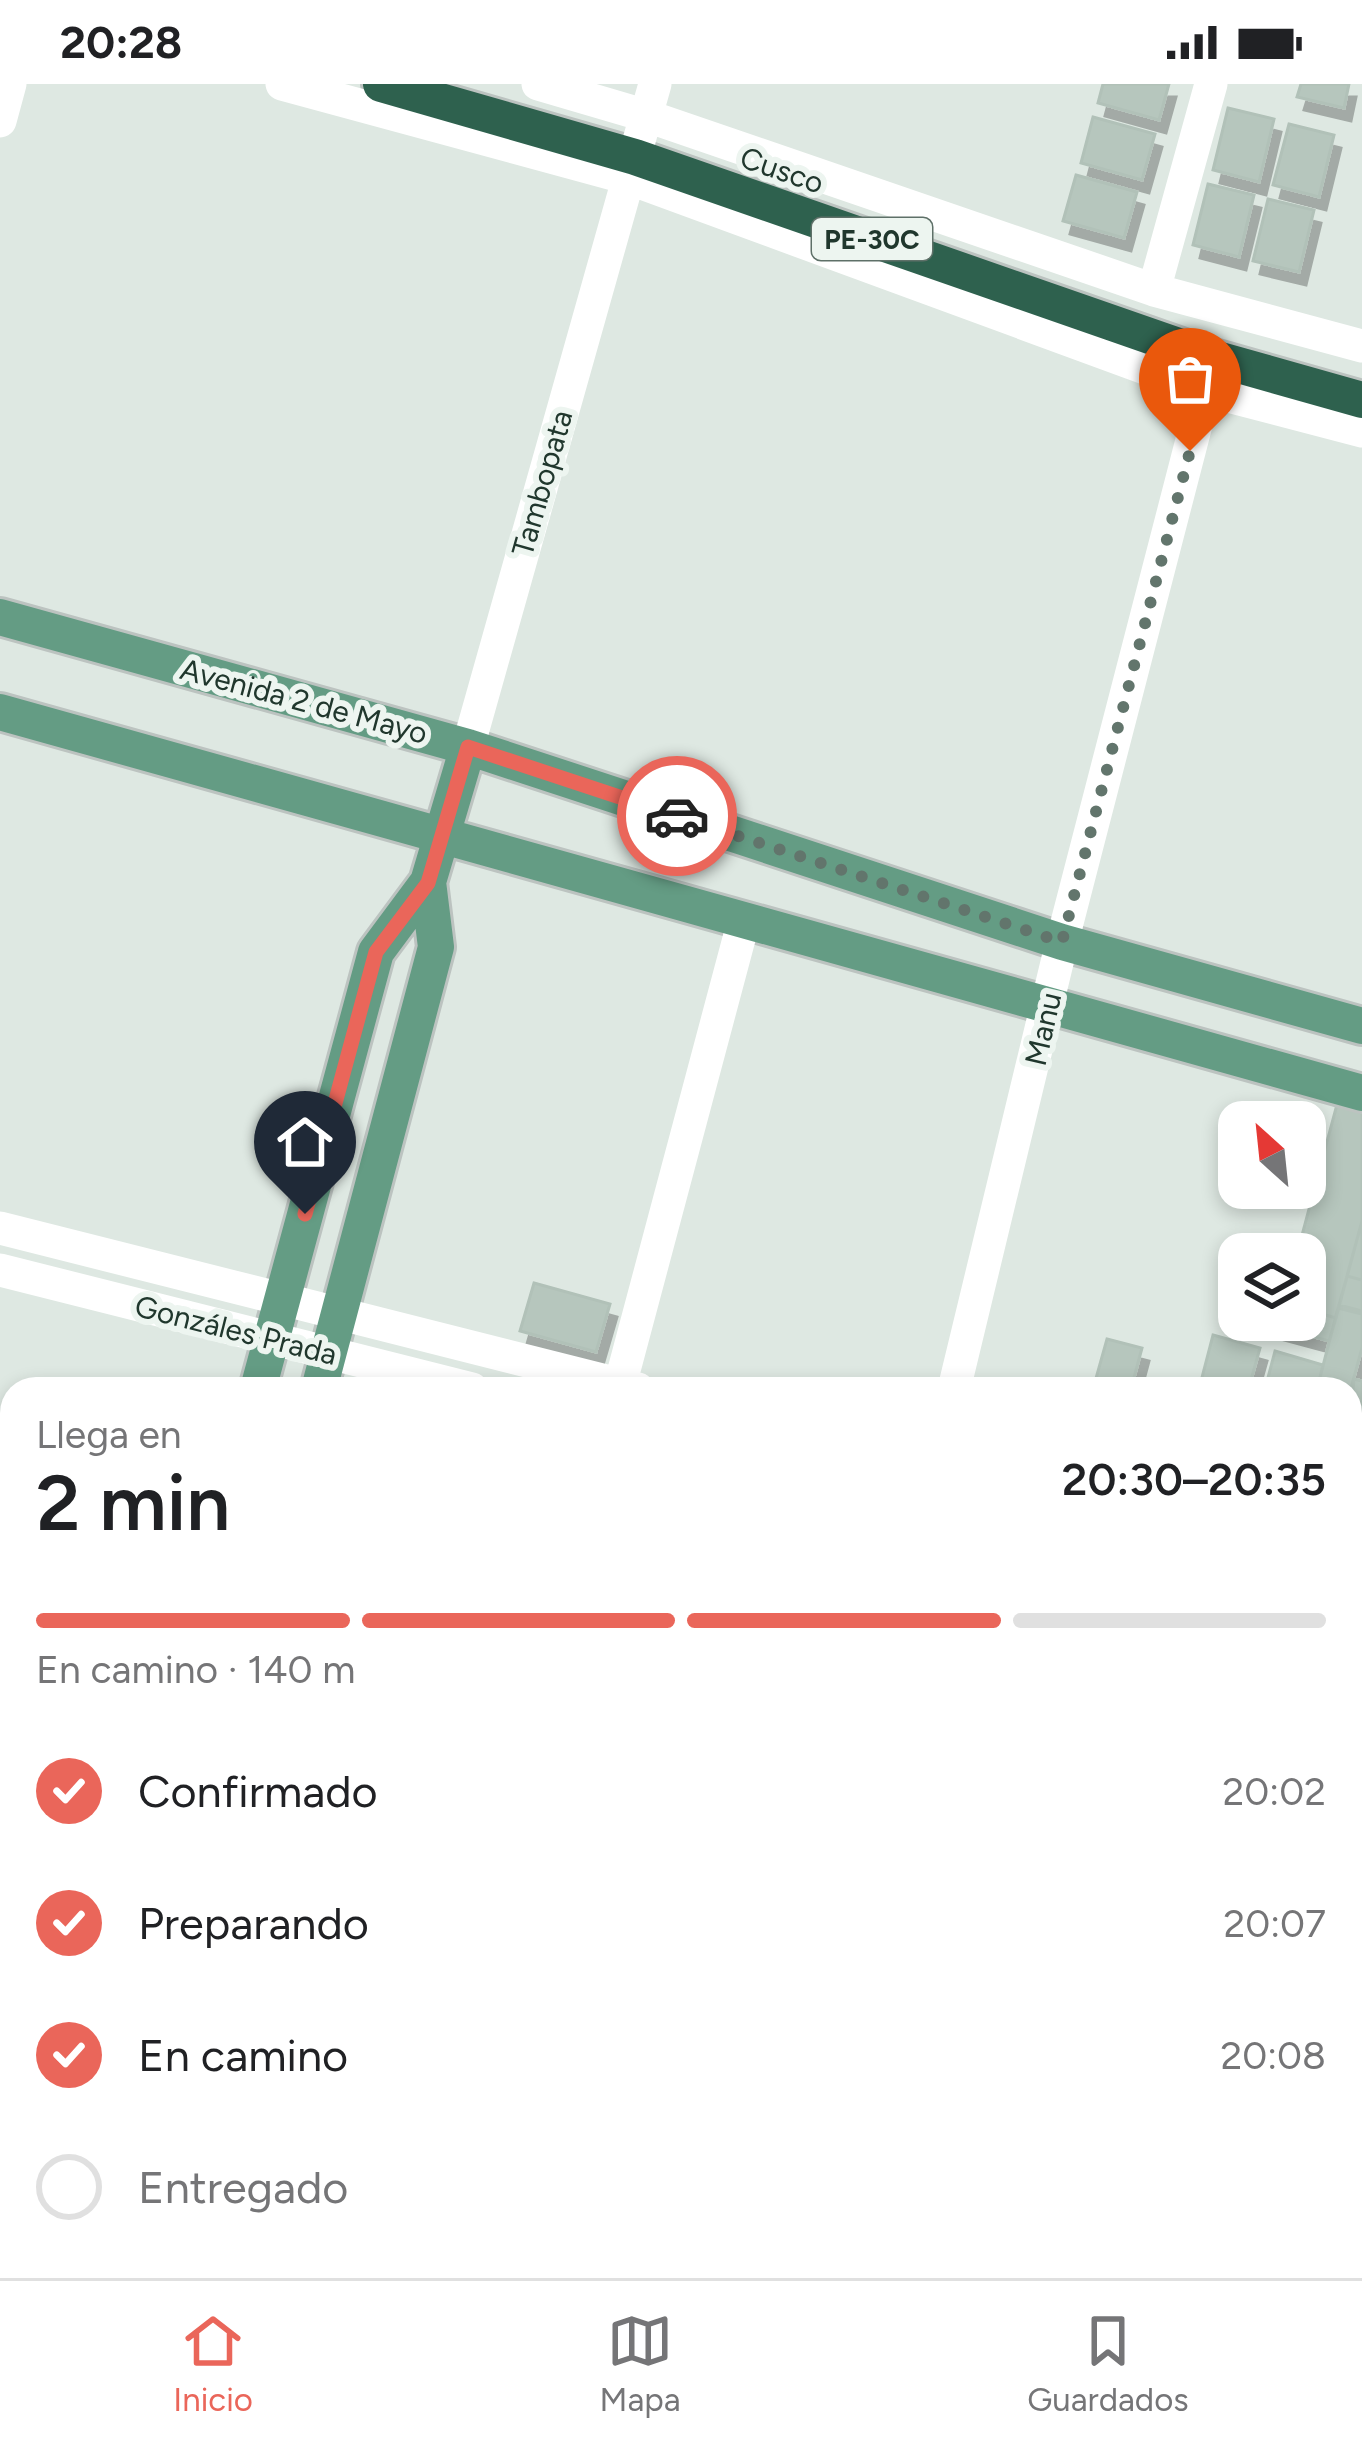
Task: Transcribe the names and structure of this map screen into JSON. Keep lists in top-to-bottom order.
{
  "streets": {
    "highway": ["Cusco", "PE-30C"],
    "main road": ["Tambopata", "Avenida 2 de Mayo"],
    "street": ["Manu", "Gonzáles Prada"]
  },
  "crossings": [
    ["Cusco", "Tambopata"],
    ["Tambopata", "Avenida 2 de Mayo"],
    ["Tambopata", "Gonzáles Prada"],
    ["Avenida 2 de Mayo", "Manu"]
  ],
  "north": "top left",
  "page": {
    "status": "20:28",
    "heading": ["2 min", "Llega en", "20:30–20:35"],
    "bar": "En camino · 140 m",
    "list": [
      ["Confirmado", "20:02"],
      ["Preparando", "20:07"],
      ["En camino", "20:08"],
      "Entregado"
    ],
    "tabs": ["Inicio", "Mapa", "Guardados"]
  }
}
